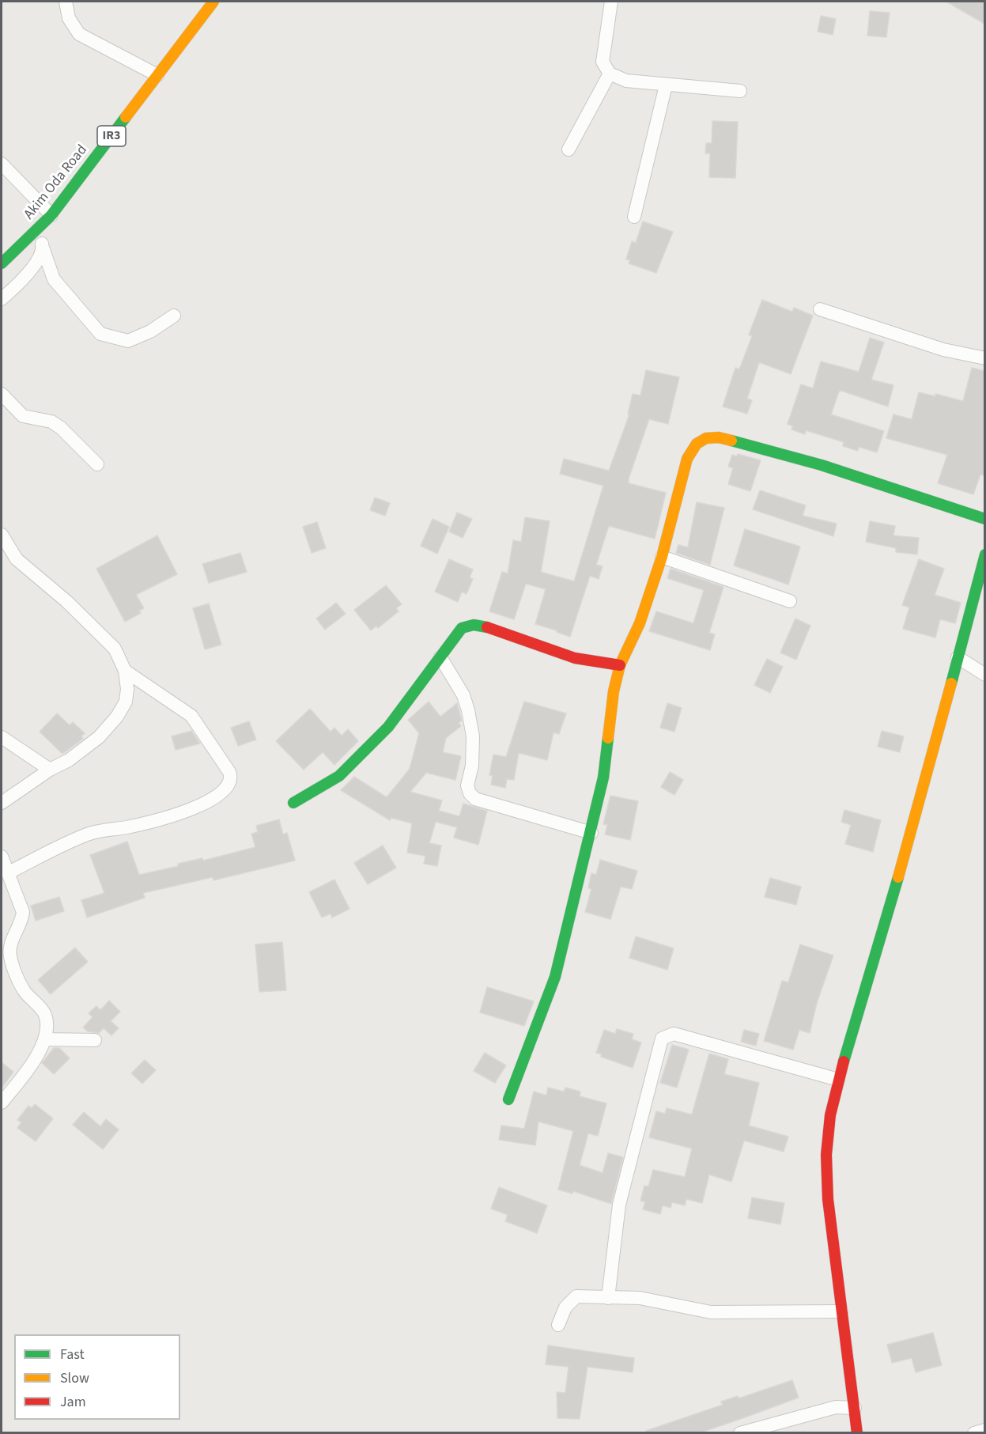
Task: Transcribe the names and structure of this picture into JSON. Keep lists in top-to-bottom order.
{
  "streets": {
    "street": ["IR3", "Akim Oda Road"]
  },
  "legend": ["Fast", "Slow", "Jam"]
}
